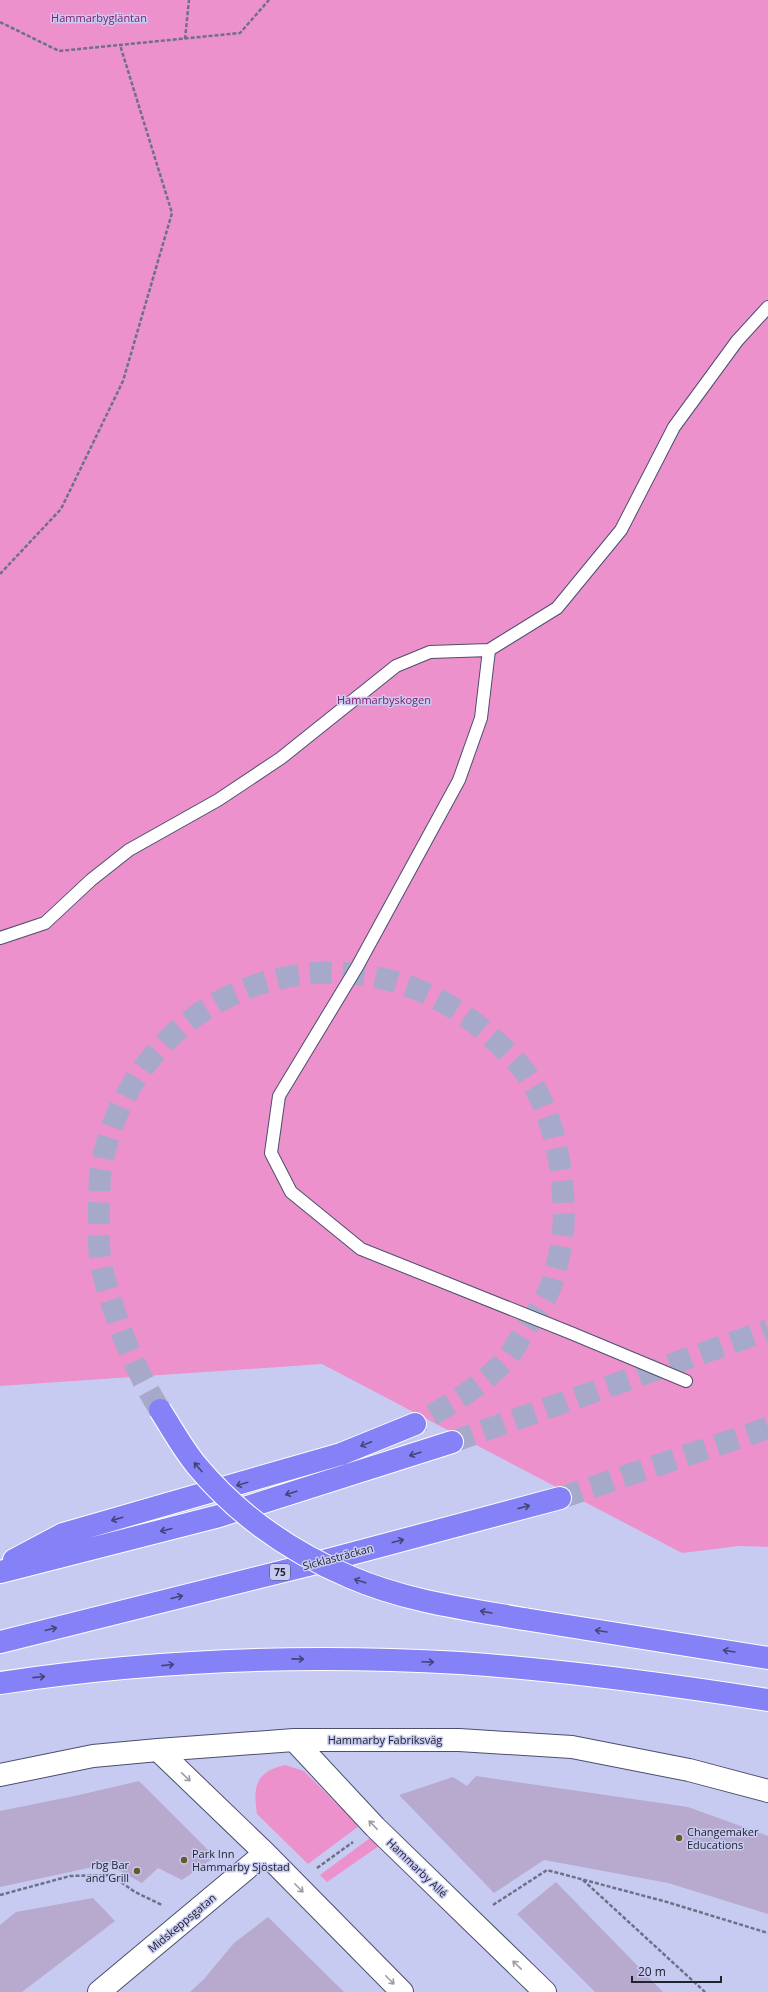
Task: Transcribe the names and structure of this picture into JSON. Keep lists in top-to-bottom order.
{
  "streets": {
    "highway": ["Sicklasträckan", "75"],
    "street": ["Hammarby Fabriksväg", "Hammarby Allé", "Midskeppsgatan"]
  },
  "crossings": [
    ["Hammarby Fabriksväg", "Hammarby Allé"]
  ],
  "parks": ["Hammarbygläntan", "Hammarbyskogen"],
  "places": ["Changemaker Educations", "Park Inn Hammarby Sjöstad", "rbg Bar and Grill"],
  "scale_bar": "20 m"
}
